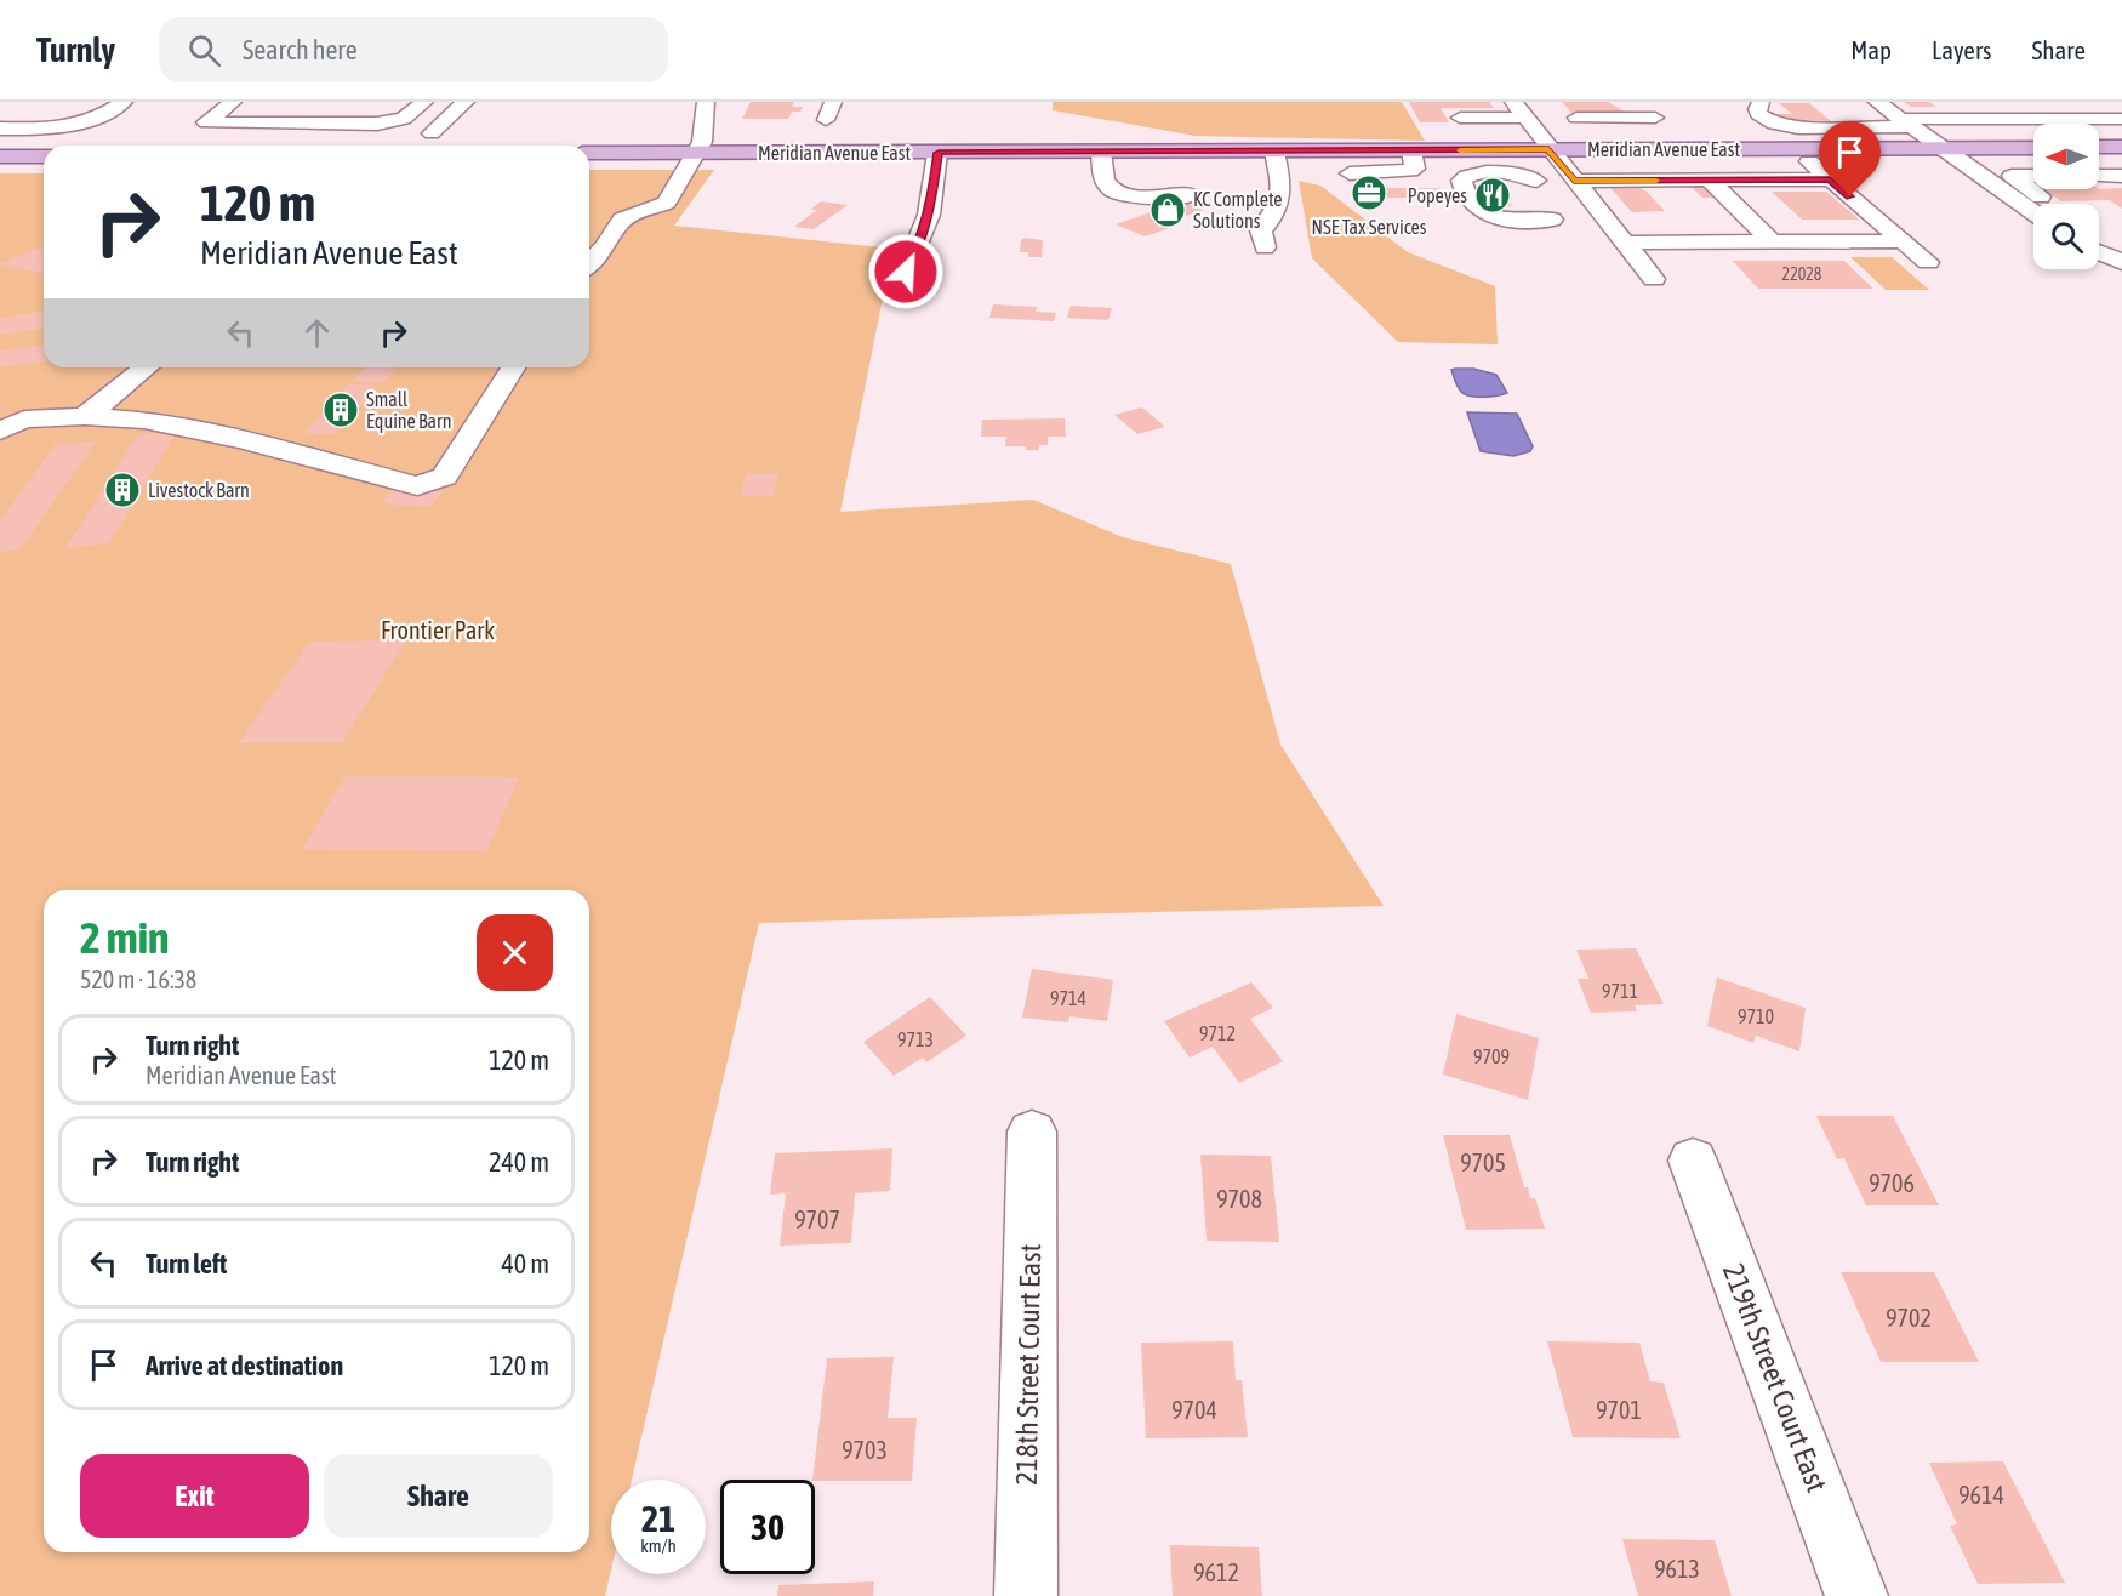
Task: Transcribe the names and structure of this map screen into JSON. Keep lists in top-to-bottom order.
{
  "streets": {
    "main road": ["Meridian Avenue East"],
    "street": ["218th Street Court East", "219th Street Court East"]
  },
  "parks": ["Frontier Park"],
  "places": {
    "office": ["NSE Tax Services"],
    "restaurant": ["Popeyes"],
    "shop": ["KC Complete Solutions"],
    "building": ["Small Equine Barn", "Livestock Barn"]
  },
  "house_numbers": [
    "22028",
    "9711",
    "9714",
    "9710",
    "9712",
    "9713",
    "9709",
    "9705",
    "9706",
    "9708",
    "9707",
    "9702",
    "9704",
    "9701",
    "9703",
    "9614",
    "9613",
    "9612"
  ],
  "north": "left",
  "page": {
    "header": "Turnly",
    "search": "Search here",
    "nav": ["Map", "Layers", "Share"],
    "turn": ["120 m", "Meridian Avenue East"],
    "heading": ["2 min", "520 m · 16:38"],
    "list": [
      {
        "name": "Turn right",
        "note": "Meridian Avenue East",
        "value": "120 m"
      },
      {
        "name": "Turn right",
        "value": "240 m"
      },
      {
        "name": "Turn left",
        "value": "40 m"
      },
      {
        "name": "Arrive at destination",
        "value": "120 m"
      }
    ],
    "buttons": ["Exit", "Share"],
    "speed": "21 km/h",
    "limit": "30"
  }
}
